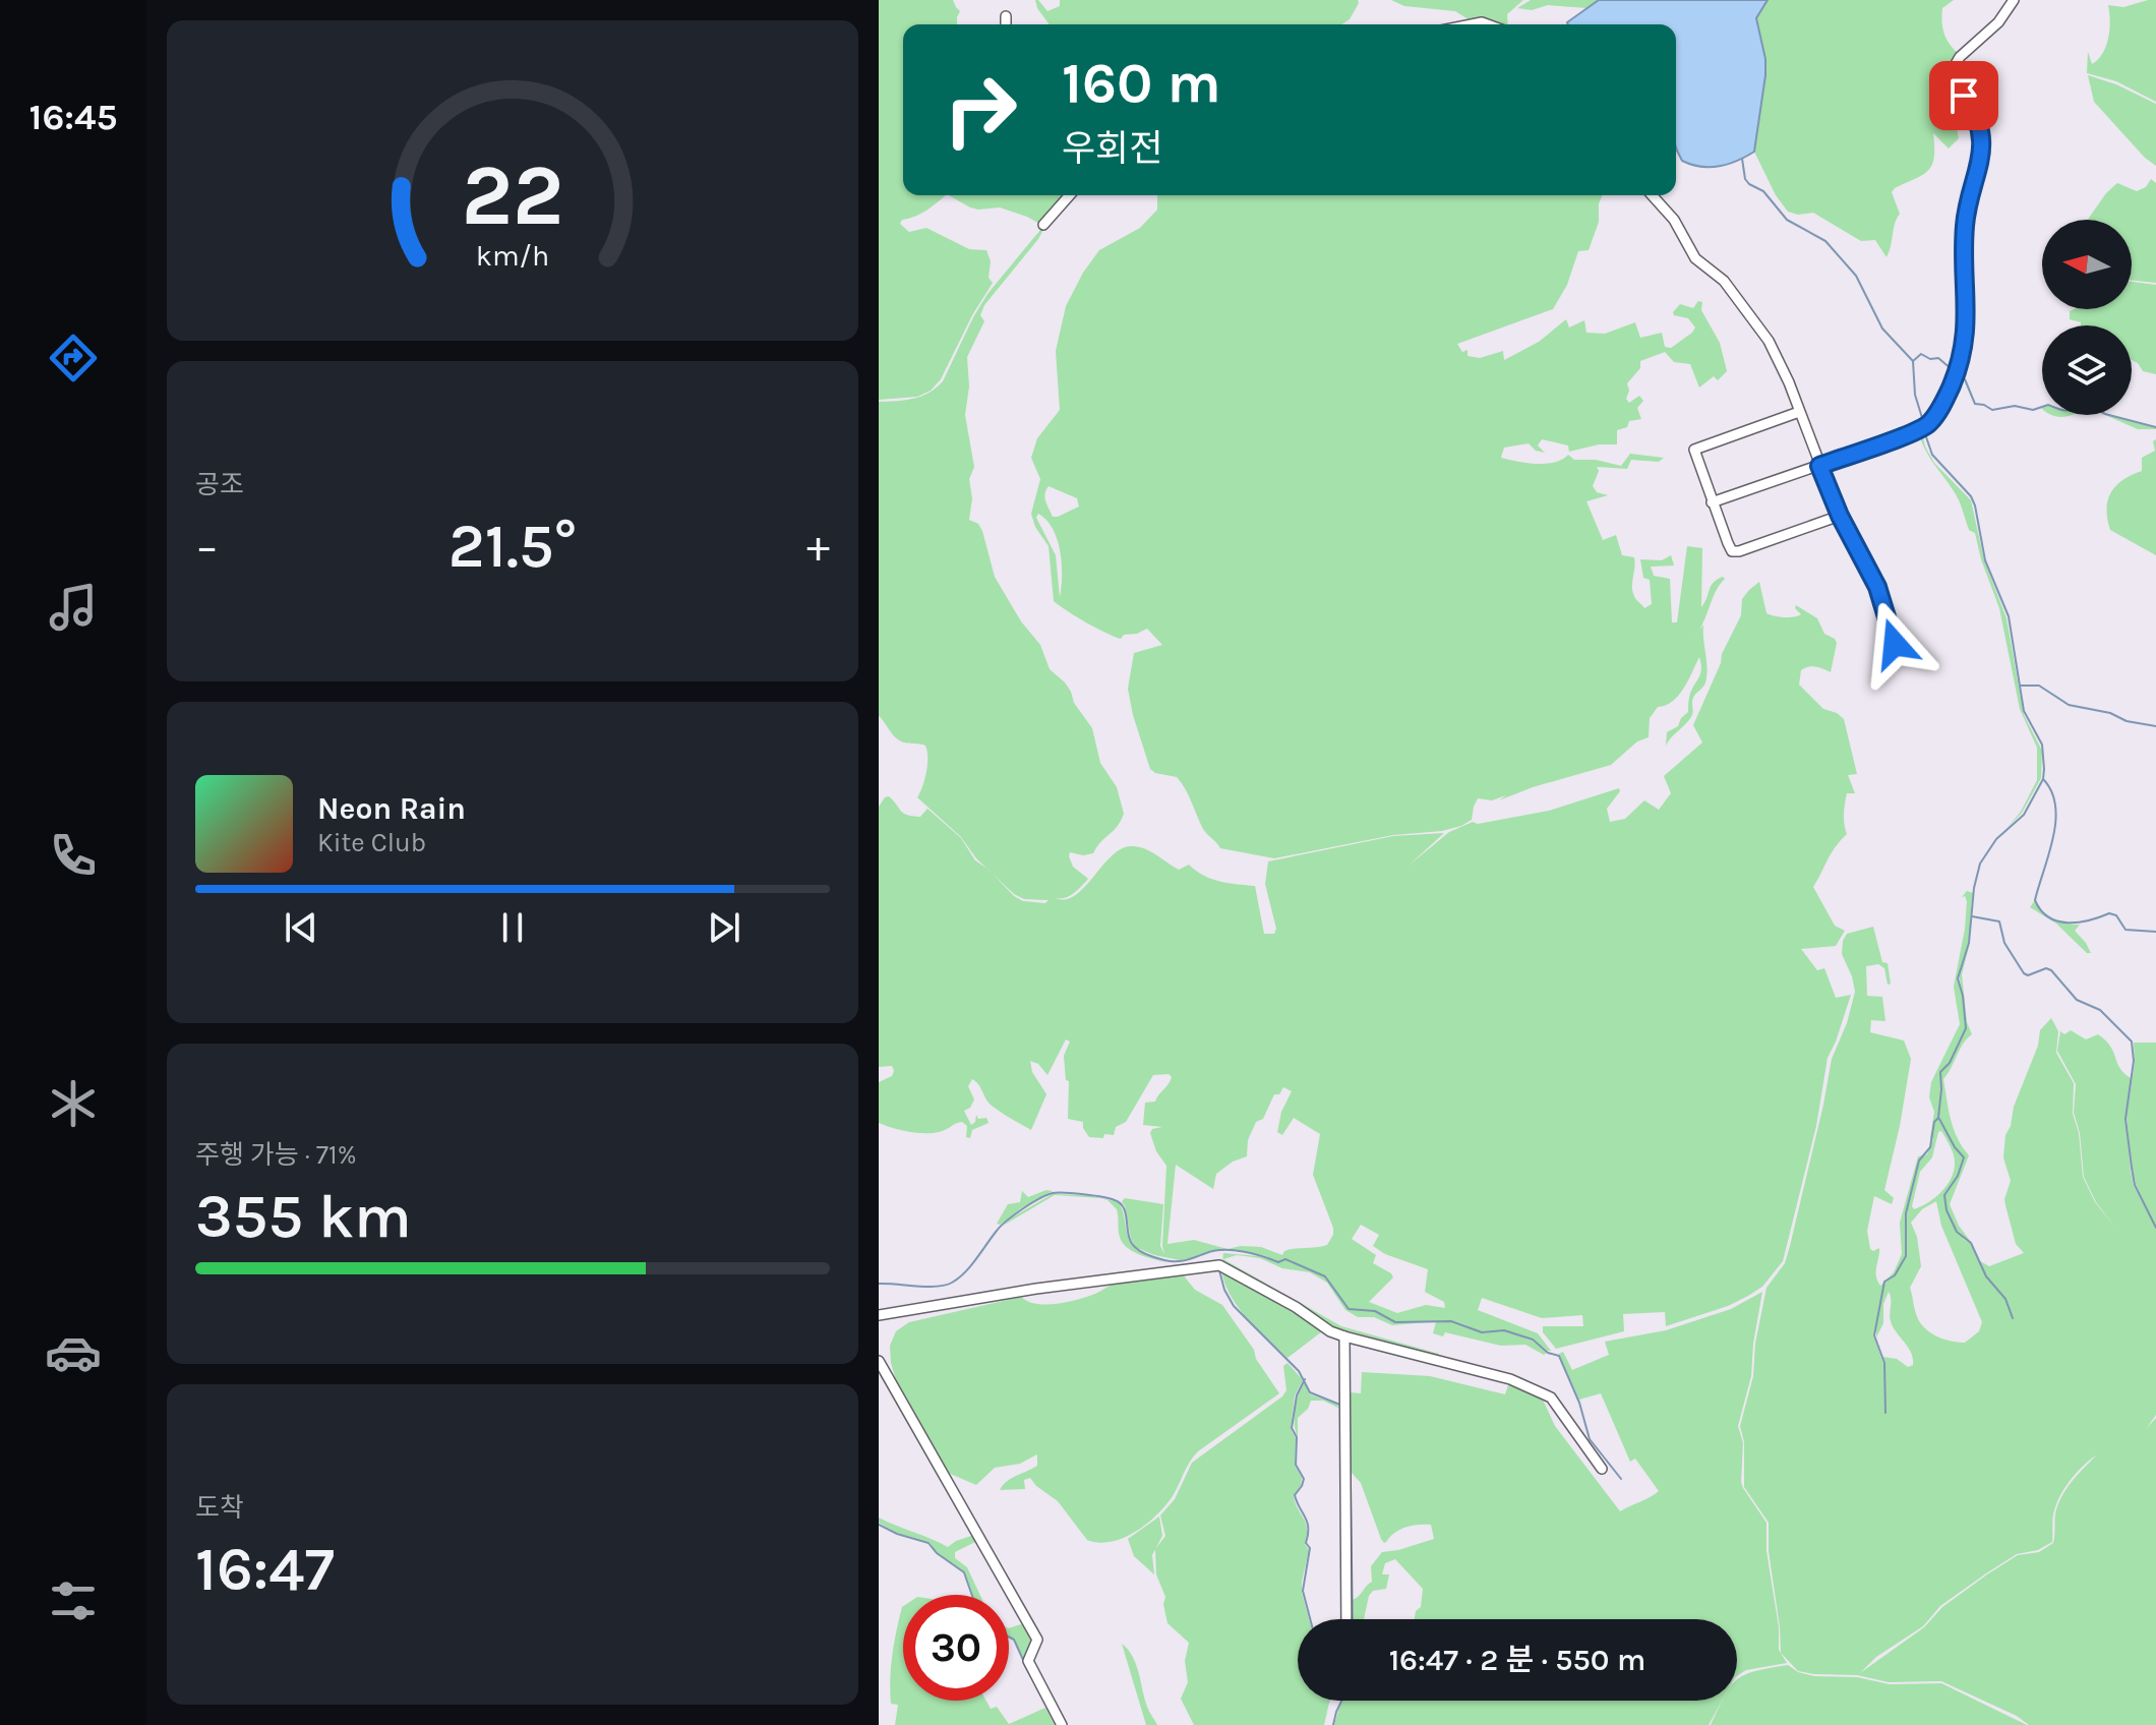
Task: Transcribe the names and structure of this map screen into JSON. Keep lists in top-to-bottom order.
{
  "north": "left",
  "page": {
    "tabs": "16:45",
    "turn": ["160 m", "우회전"],
    "tile": [
      "공조",
      ["주행 가능 · 71%", "355 km"],
      ["도착", "16:47"]
    ],
    "heat": ["−", "21.5°", "+"],
    "song": ["Neon Rain", "Kite Club"],
    "limit": "30",
    "trip": "16:47 · 2 분 · 550 m",
    "gauge": ["22", "km/h"]
  }
}
